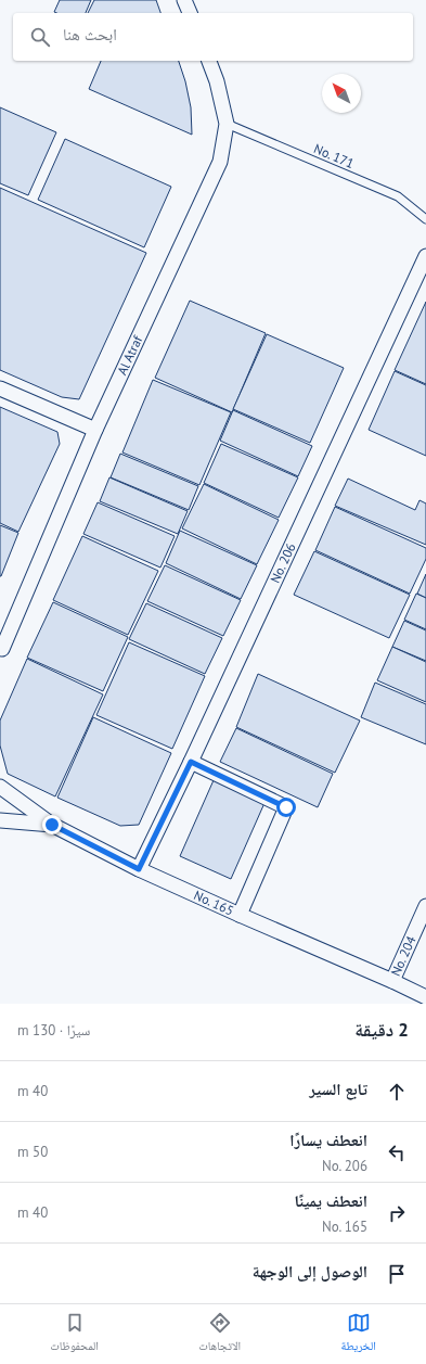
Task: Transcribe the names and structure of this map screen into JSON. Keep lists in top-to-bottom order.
{
  "streets": {
    "street": [
      "Al Atraf",
      "No. 206",
      "No. 165",
      "No. 204"
    ],
    "lane": ["No. 171"]
  },
  "crossings": [
    ["No. 171", "Al Atraf"],
    ["No. 206", "No. 165"],
    ["No. 165", "No. 204"]
  ],
  "north": "top left",
  "page": {
    "search": "ابحث هنا",
    "heading": ["2 دقيقة", "سيرًا · 130 m"],
    "list": [
      ["تابع السير", "40 m"],
      ["انعطف يسارًا", "No. 206", "50 m"],
      ["انعطف يمينًا", "No. 165", "40 m"],
      "الوصول إلى الوجهة"
    ],
    "nav": ["الخريطة", "الاتجاهات", "المحفوظات"]
  }
}
